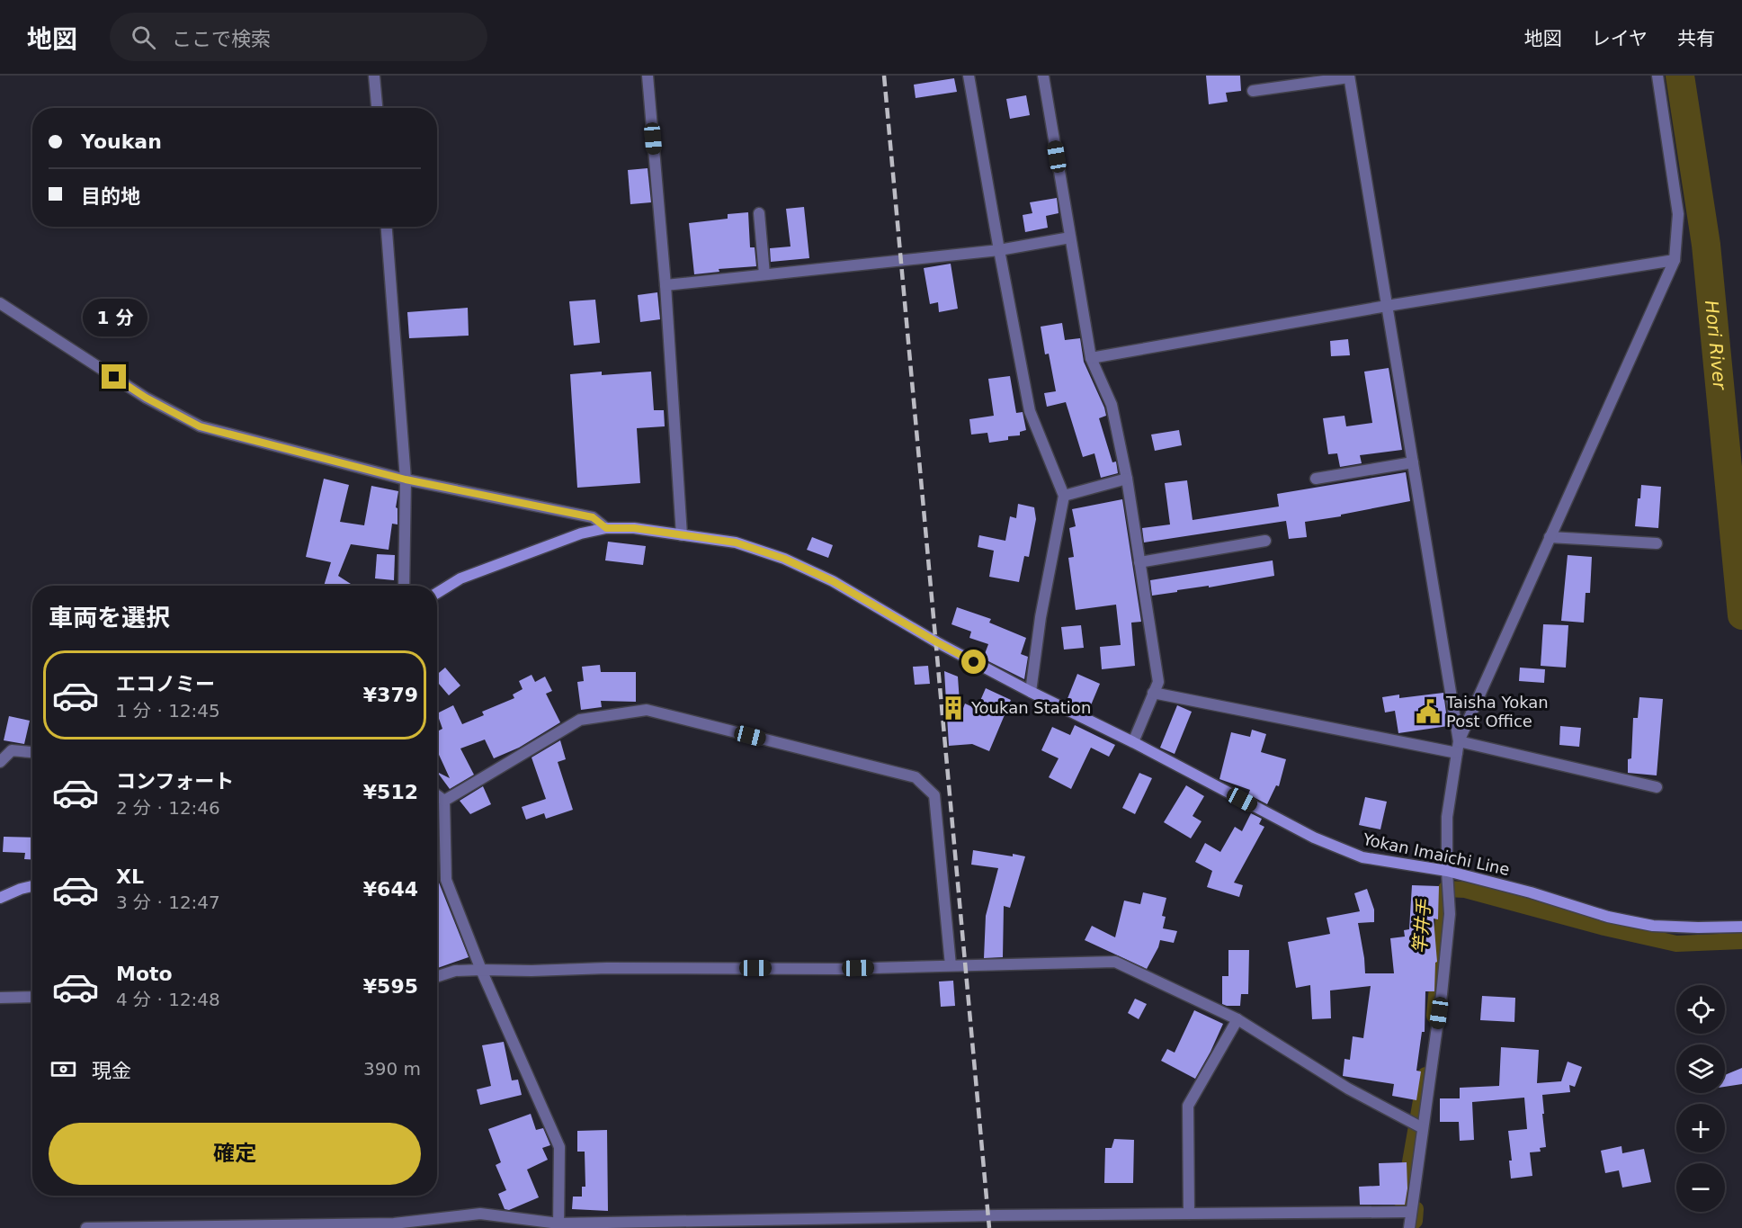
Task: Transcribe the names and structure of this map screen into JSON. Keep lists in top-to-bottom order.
{
  "streets": {
    "main road": ["Yokan Imaichi Line"]
  },
  "water": ["Hori River", "竿井手"],
  "places": {
    "building": ["Youkan Station"],
    "public building": ["Taisha Yokan Post Office"]
  },
  "page": {
    "header": "地図",
    "search": "ここで検索",
    "nav": ["地図", "レイヤ", "共有"],
    "banner": ["Youkan", "目的地"],
    "bubble": "1 分",
    "heading": "車両を選択",
    "list": [
      {
        "name": "エコノミー",
        "note": "1 分 · 12:45",
        "value": "¥379"
      },
      {
        "name": "コンフォート",
        "note": "2 分 · 12:46",
        "value": "¥512"
      },
      {
        "name": "XL",
        "note": "3 分 · 12:47",
        "value": "¥644"
      },
      {
        "name": "Moto",
        "note": "4 分 · 12:48",
        "value": "¥595"
      }
    ],
    "map_buttons": ["+", "−"],
    "pay": ["現金", "390 m"],
    "buttons": "確定"
  }
}
